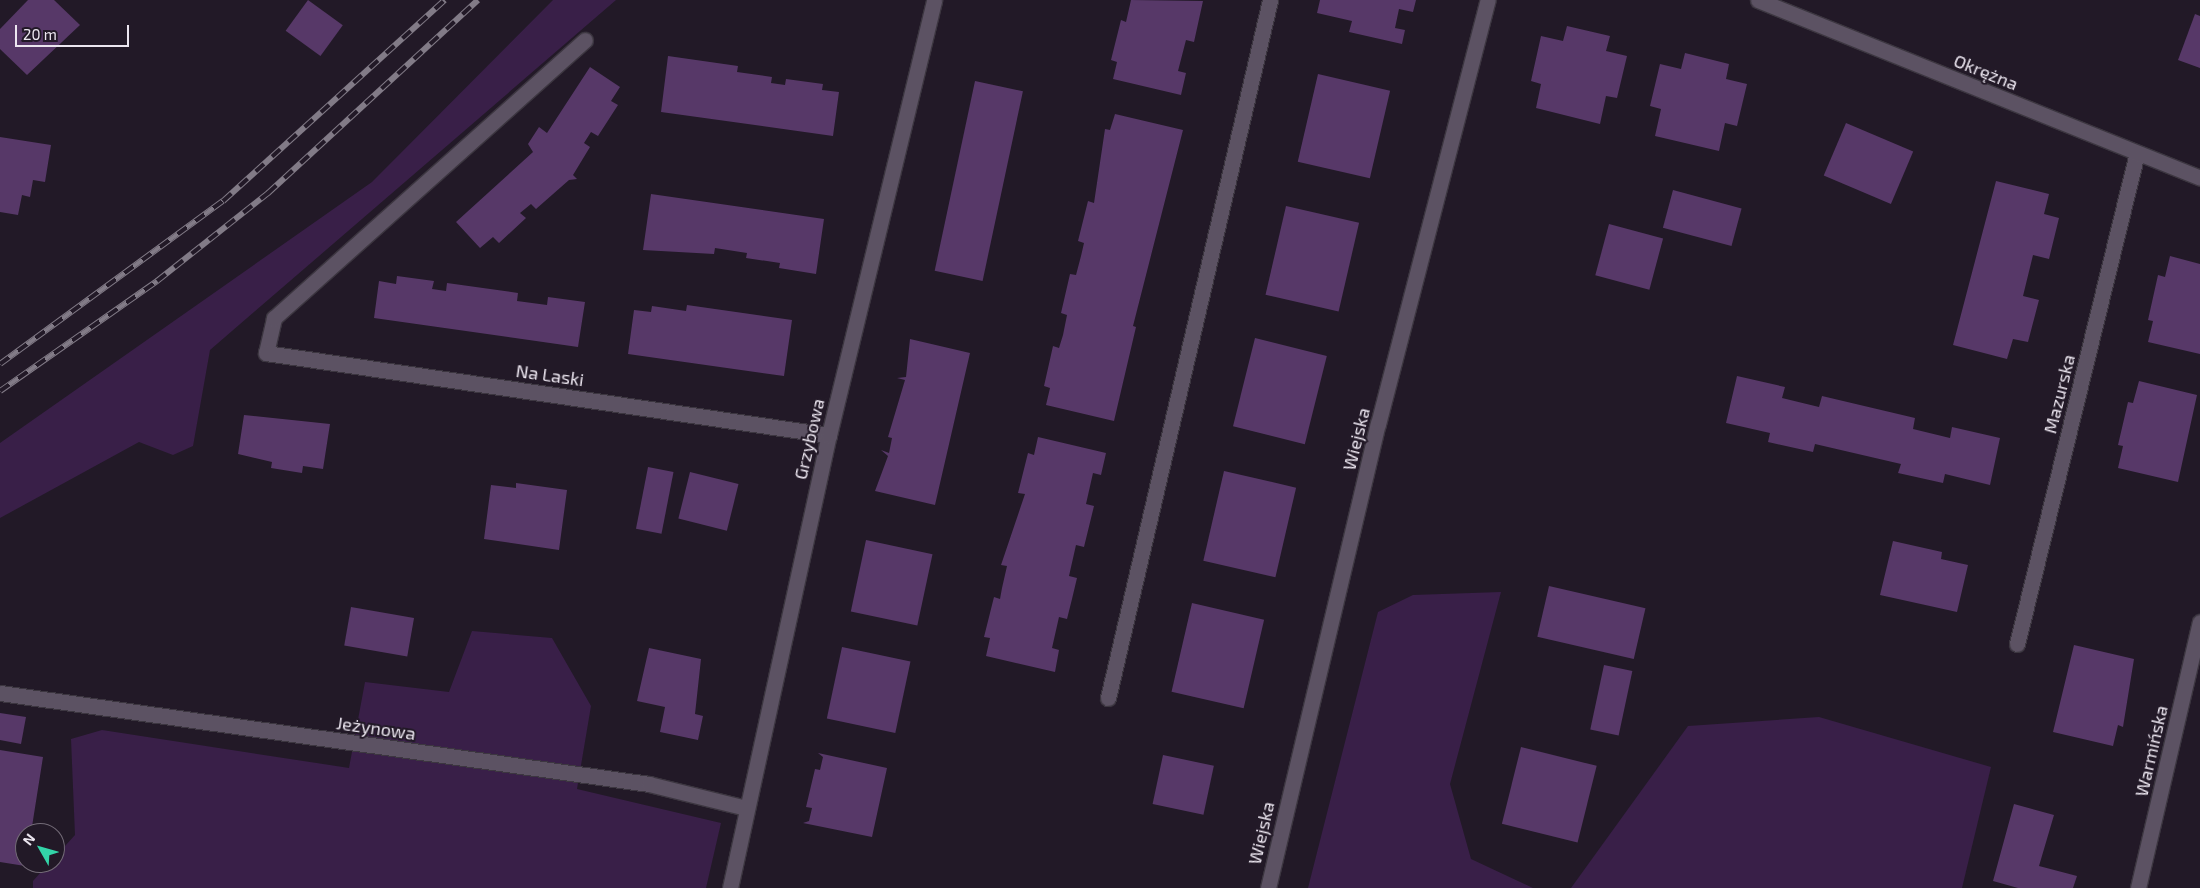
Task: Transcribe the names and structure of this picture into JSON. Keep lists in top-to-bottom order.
{
  "streets": {
    "street": [
      "Okrężna",
      "Na Laski",
      "Mazurska",
      "Grzybowa",
      "Wiejska",
      "Jeżynowa",
      "Warmińska"
    ]
  },
  "crossings": [
    ["Okrężna", "Mazurska"],
    ["Na Laski", "Grzybowa"],
    ["Grzybowa", "Jeżynowa"]
  ],
  "scale_bar": "20 m",
  "north": "top left"
}
